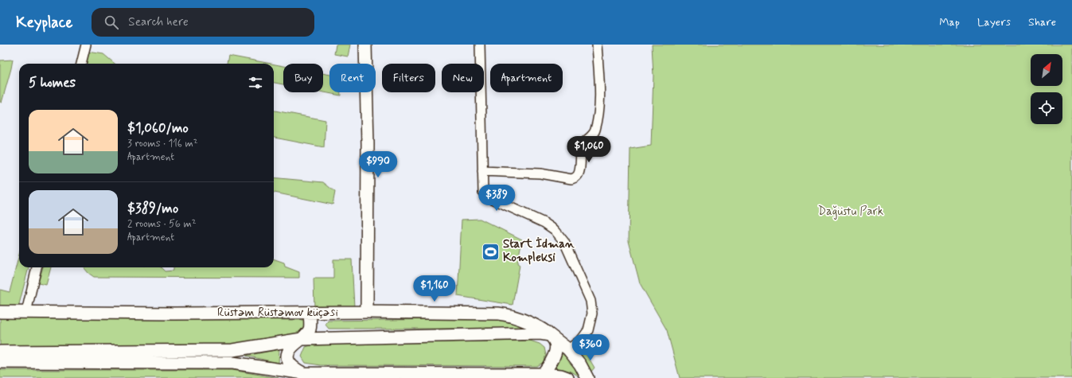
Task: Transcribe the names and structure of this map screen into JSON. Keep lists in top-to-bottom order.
{
  "streets": {
    "main road": ["Rüstəm Rüstəmov küçəsi"]
  },
  "parks": ["Dağüstu Park"],
  "places": {
    "sports": ["Start İdman Kompleksi"]
  },
  "north": "top right",
  "page": {
    "header": "Keyplace",
    "search": "Search here",
    "nav": ["Map", "Layers", "Share"],
    "chip": [
      "Buy",
      "Rent",
      "Filters",
      "New",
      "Apartment"
    ],
    "heading": "5 homes",
    "list": [
      {
        "name": "$1,060/mo",
        "note": "3 rooms · 116 m² · Apartment"
      },
      {
        "name": "$389/mo",
        "note": "2 rooms · 56 m² · Apartment"
      }
    ],
    "price": [
      "$1,060",
      "$990",
      "$389",
      "$1,160",
      "$360"
    ]
  }
}
